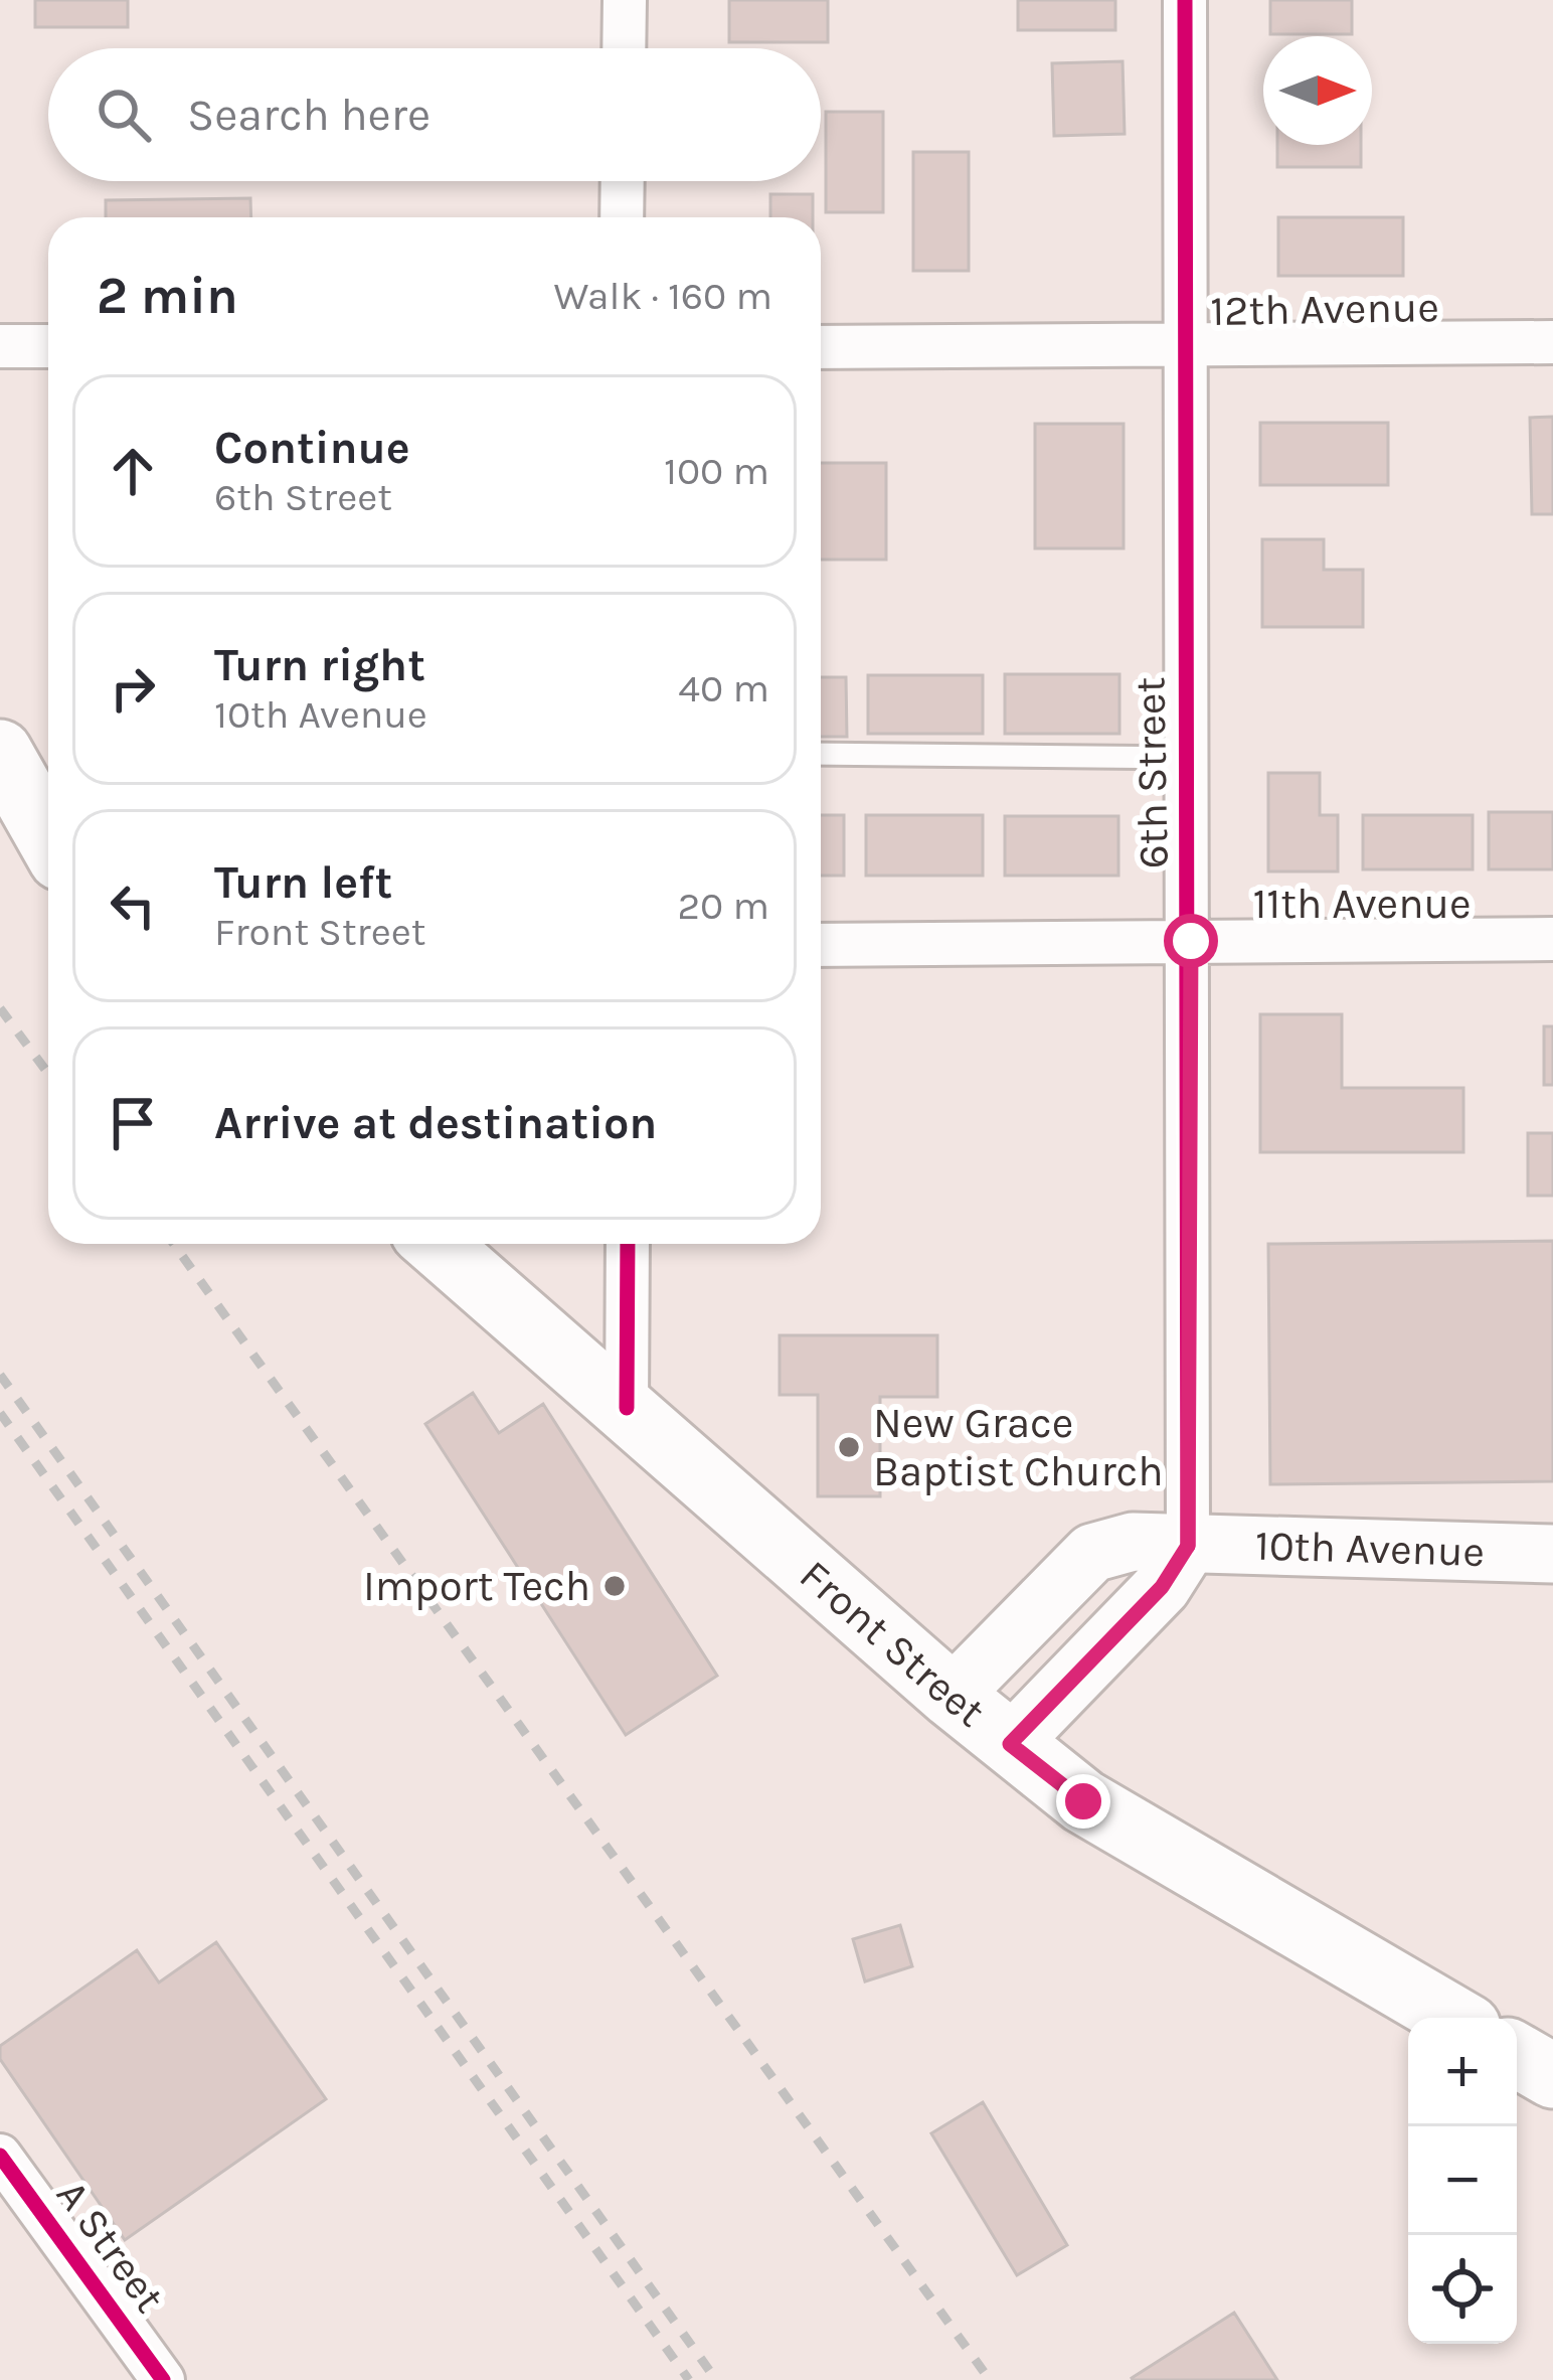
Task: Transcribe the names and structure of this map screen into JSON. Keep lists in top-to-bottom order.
{
  "streets": {
    "main road": ["Front Street"],
    "street": [
      "12th Avenue",
      "6th Street",
      "11th Avenue",
      "10th Avenue",
      "A Street"
    ]
  },
  "crossings": [
    ["12th Avenue", "6th Street"],
    ["6th Street", "11th Avenue"],
    ["6th Street", "10th Avenue"],
    ["10th Avenue", "Front Street"]
  ],
  "places": ["New Grace Baptist Church", "Import Tech"],
  "north": "right",
  "page": {
    "search": "Search here",
    "heading": ["2 min", "Walk · 160 m"],
    "list": [
      ["Continue", "6th Street", "100 m"],
      ["Turn right", "10th Avenue", "40 m"],
      ["Turn left", "Front Street", "20 m"],
      "Arrive at destination"
    ],
    "map_buttons": ["+", "−"]
  }
}
